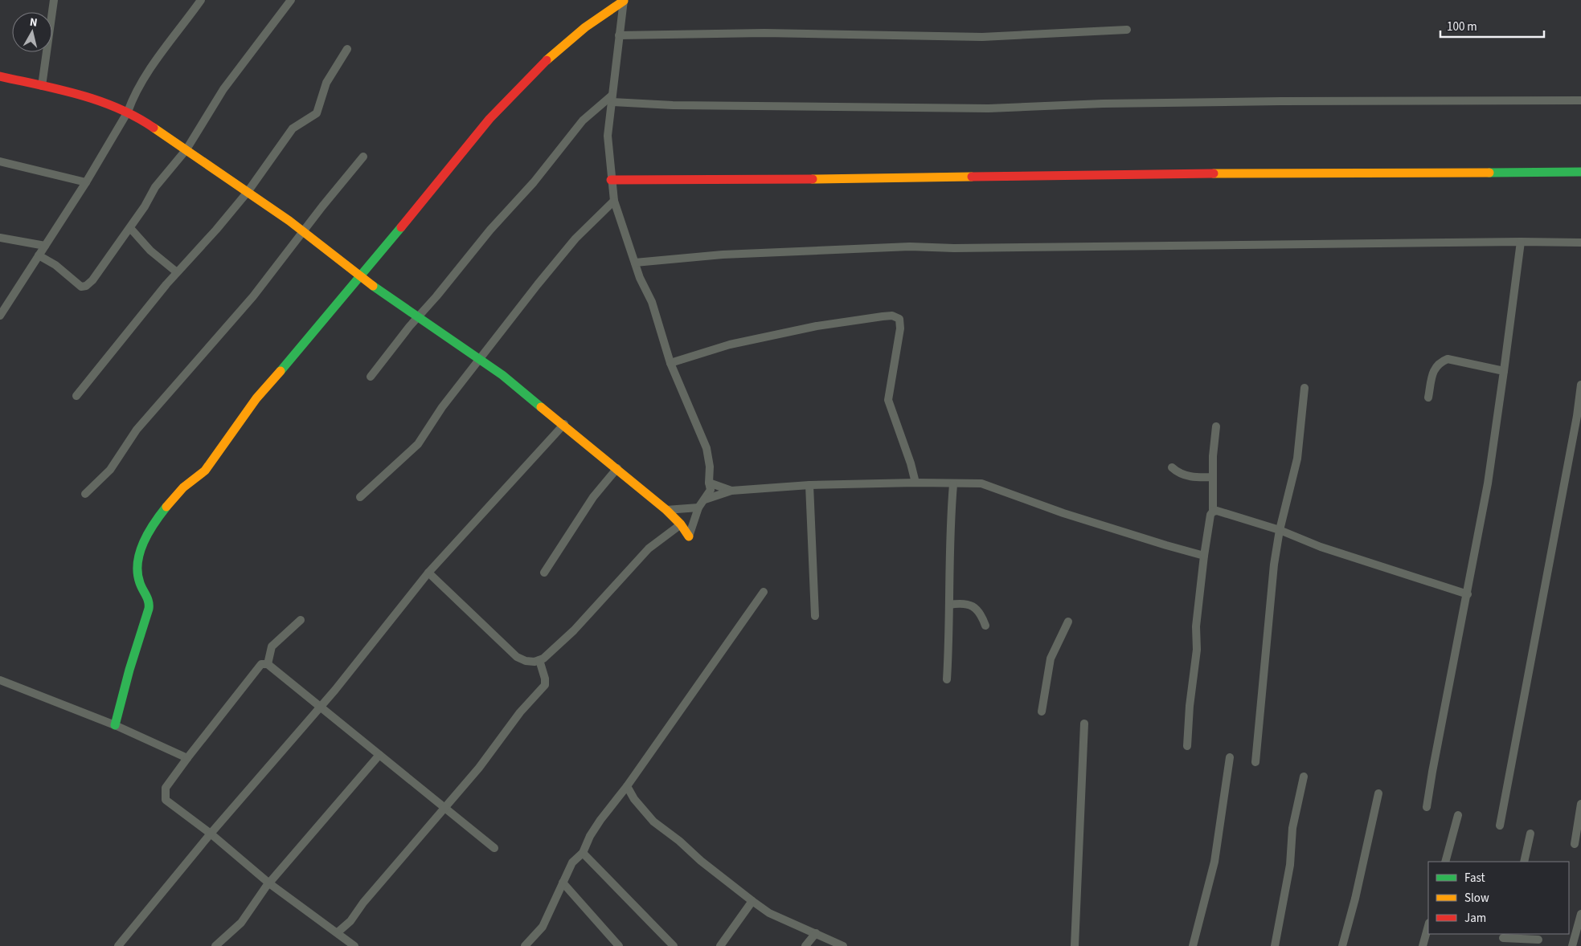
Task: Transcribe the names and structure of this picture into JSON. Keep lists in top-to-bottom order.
{
  "legend": ["Fast", "Slow", "Jam"],
  "scale_bar": "100 m",
  "north": "top"
}
